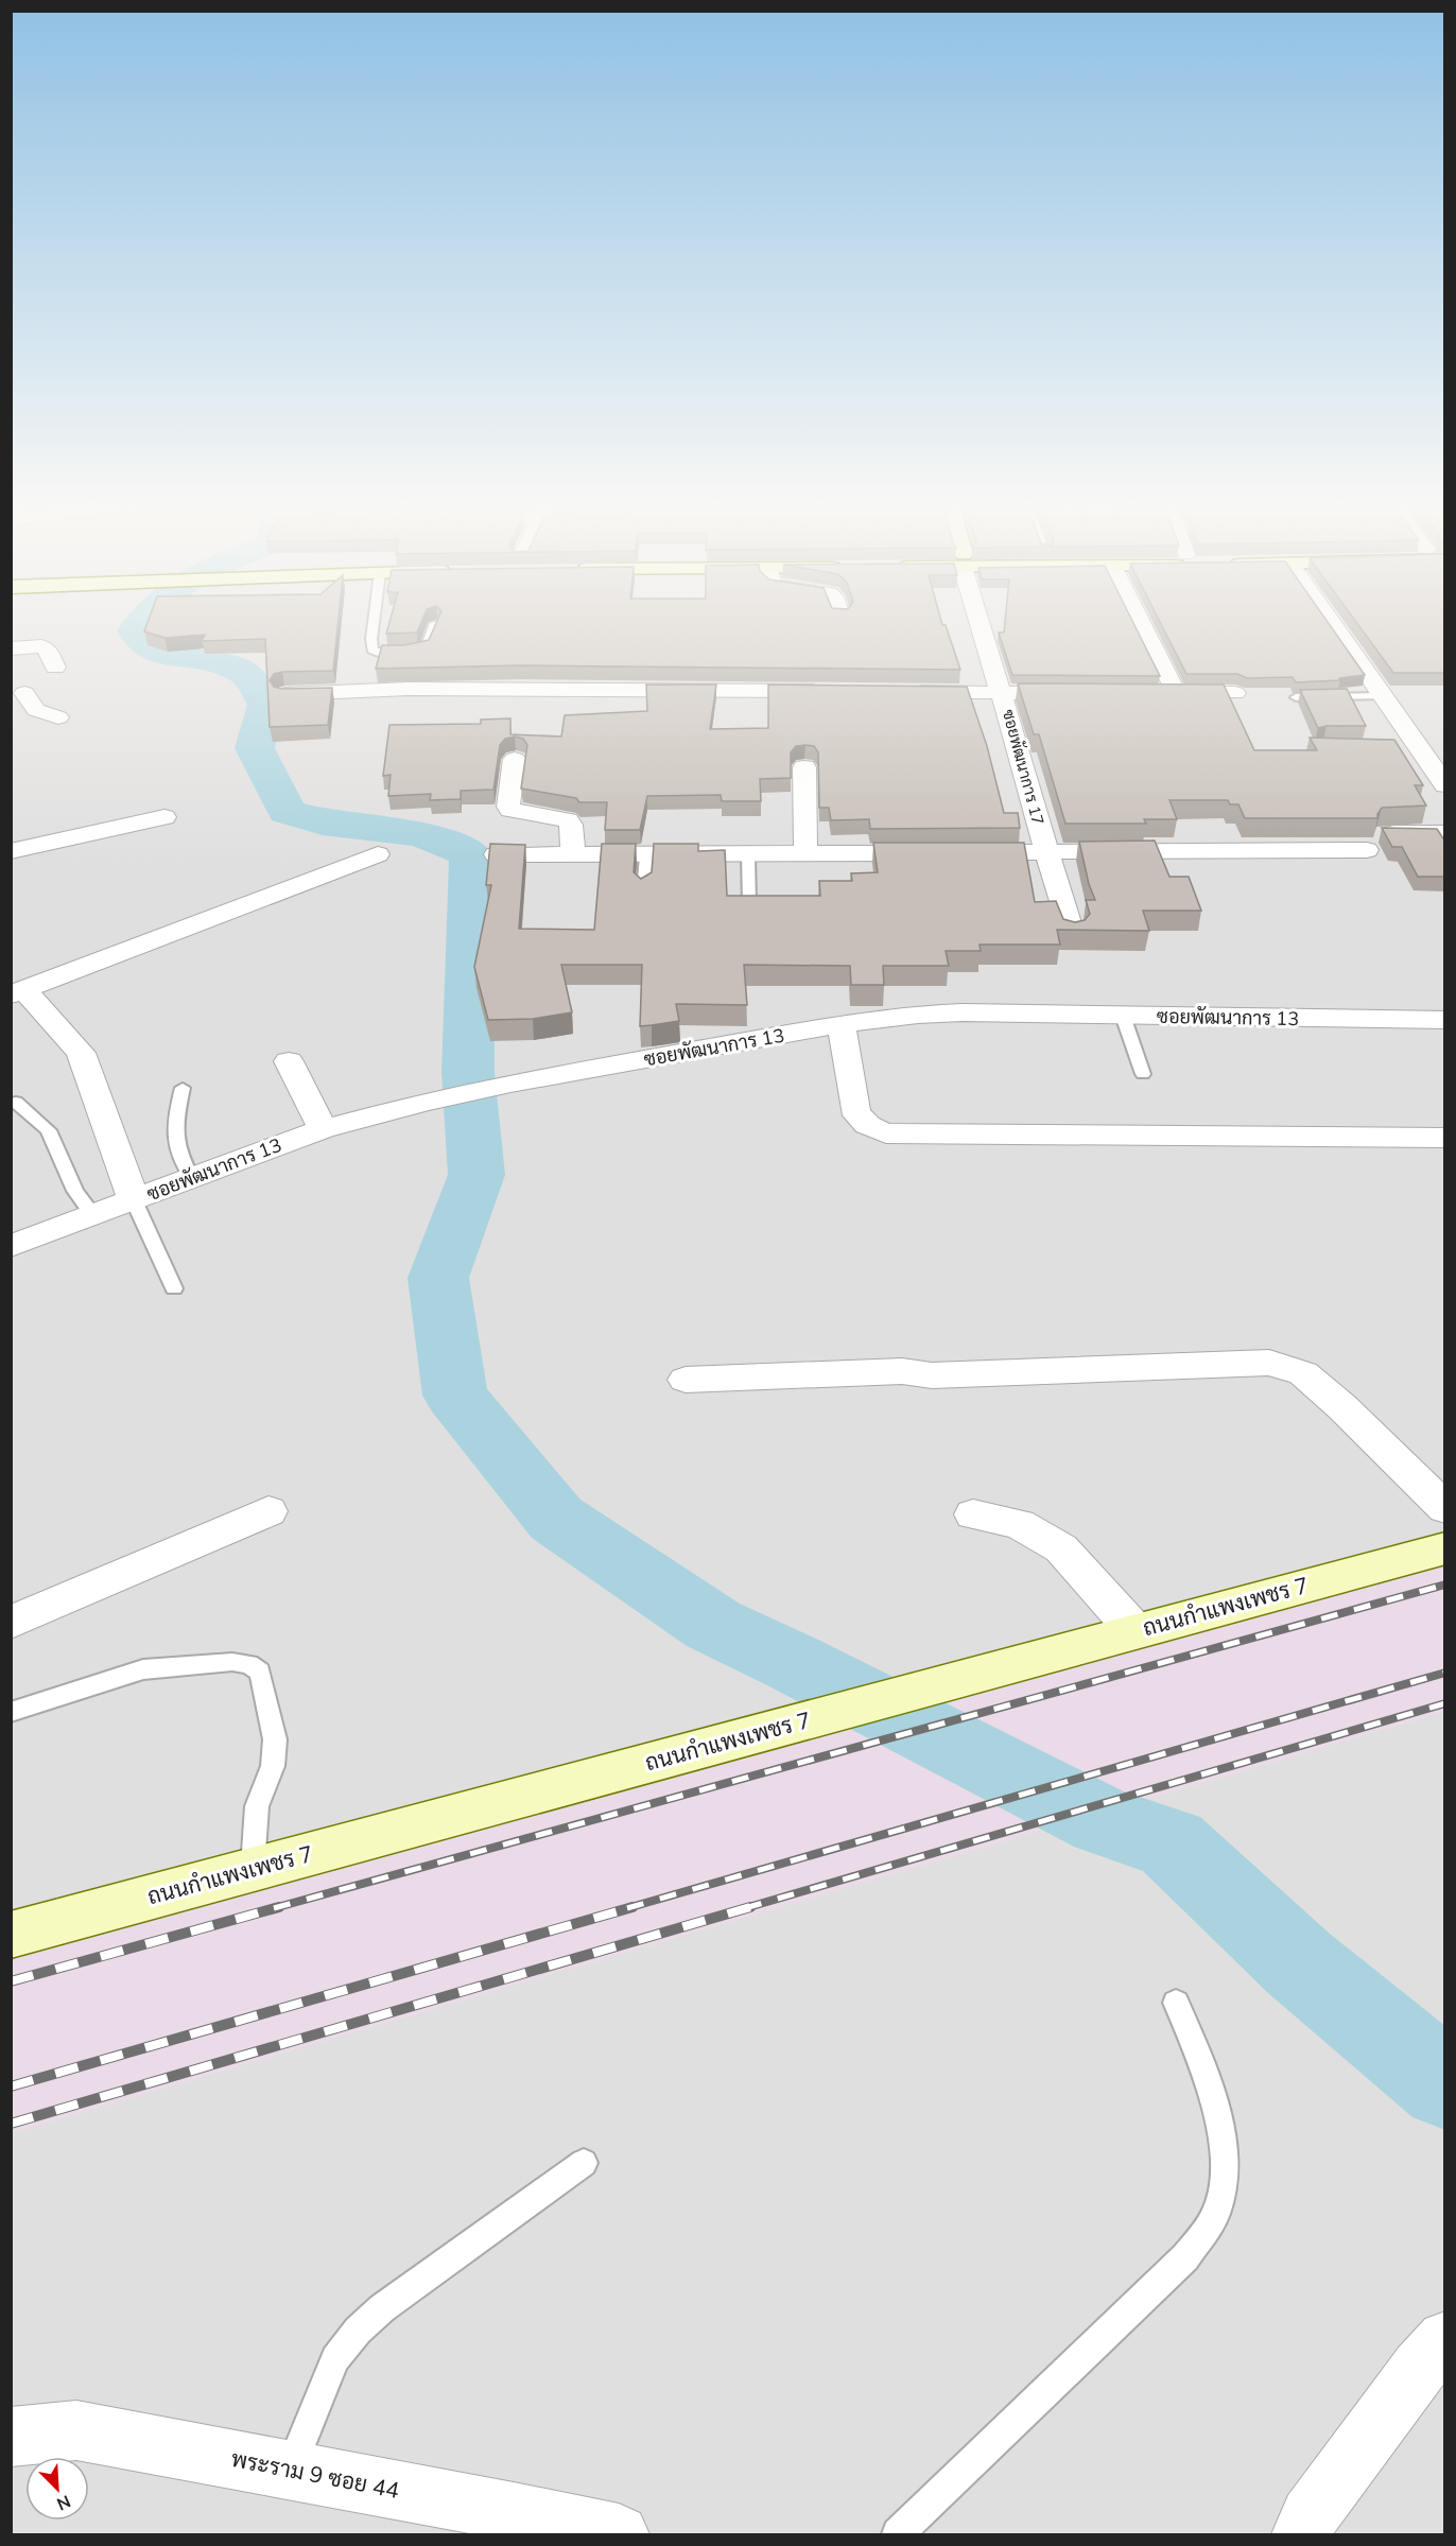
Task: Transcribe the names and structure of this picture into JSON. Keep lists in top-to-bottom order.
{
  "streets": {
    "main road": ["ถนนกำแพงเพชร 7"],
    "street": ["ซอยพัฒนาการ 17", "ซอยพัฒนาการ 13", "พระราม 9 ซอย 44"]
  },
  "north": "bottom right"
}
